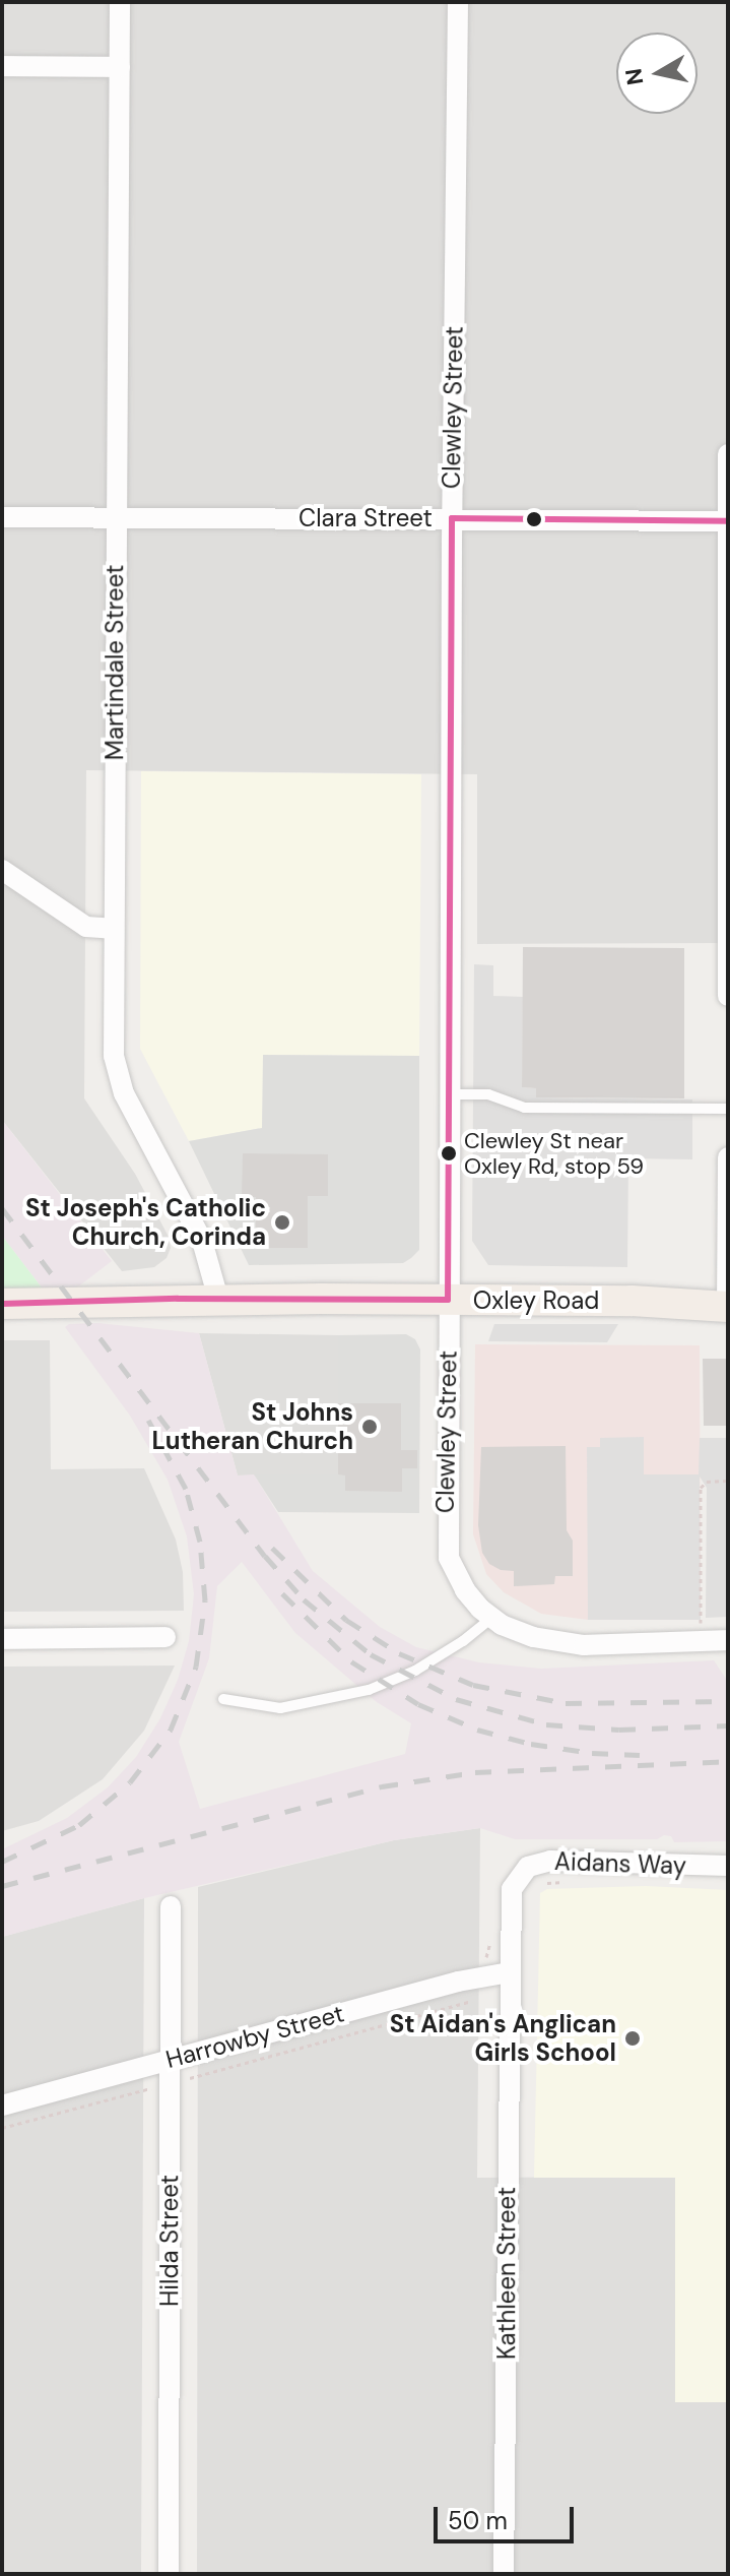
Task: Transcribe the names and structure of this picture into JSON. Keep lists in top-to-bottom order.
{
  "streets": {
    "main road": ["Oxley Road"],
    "street": [
      "Clewley Street",
      "Clara Street",
      "Martindale Street",
      "Aidans Way",
      "Harrowby Street",
      "Hilda Street",
      "Kathleen Street"
    ]
  },
  "crossings": [
    ["Clewley Street", "Clara Street"],
    ["Clewley Street", "Oxley Road"],
    ["Clara Street", "Martindale Street"],
    ["Martindale Street", "Oxley Road"],
    ["Aidans Way", "Harrowby Street"],
    ["Aidans Way", "Kathleen Street"],
    ["Harrowby Street", "Hilda Street"],
    ["Harrowby Street", "Kathleen Street"]
  ],
  "places": [
    "Clewley St near Oxley Rd, stop 59",
    "St Joseph's Catholic Church, Corinda",
    "St Johns Lutheran Church",
    "St Aidan's Anglican Girls School"
  ],
  "scale_bar": "50 m",
  "north": "left"
}
